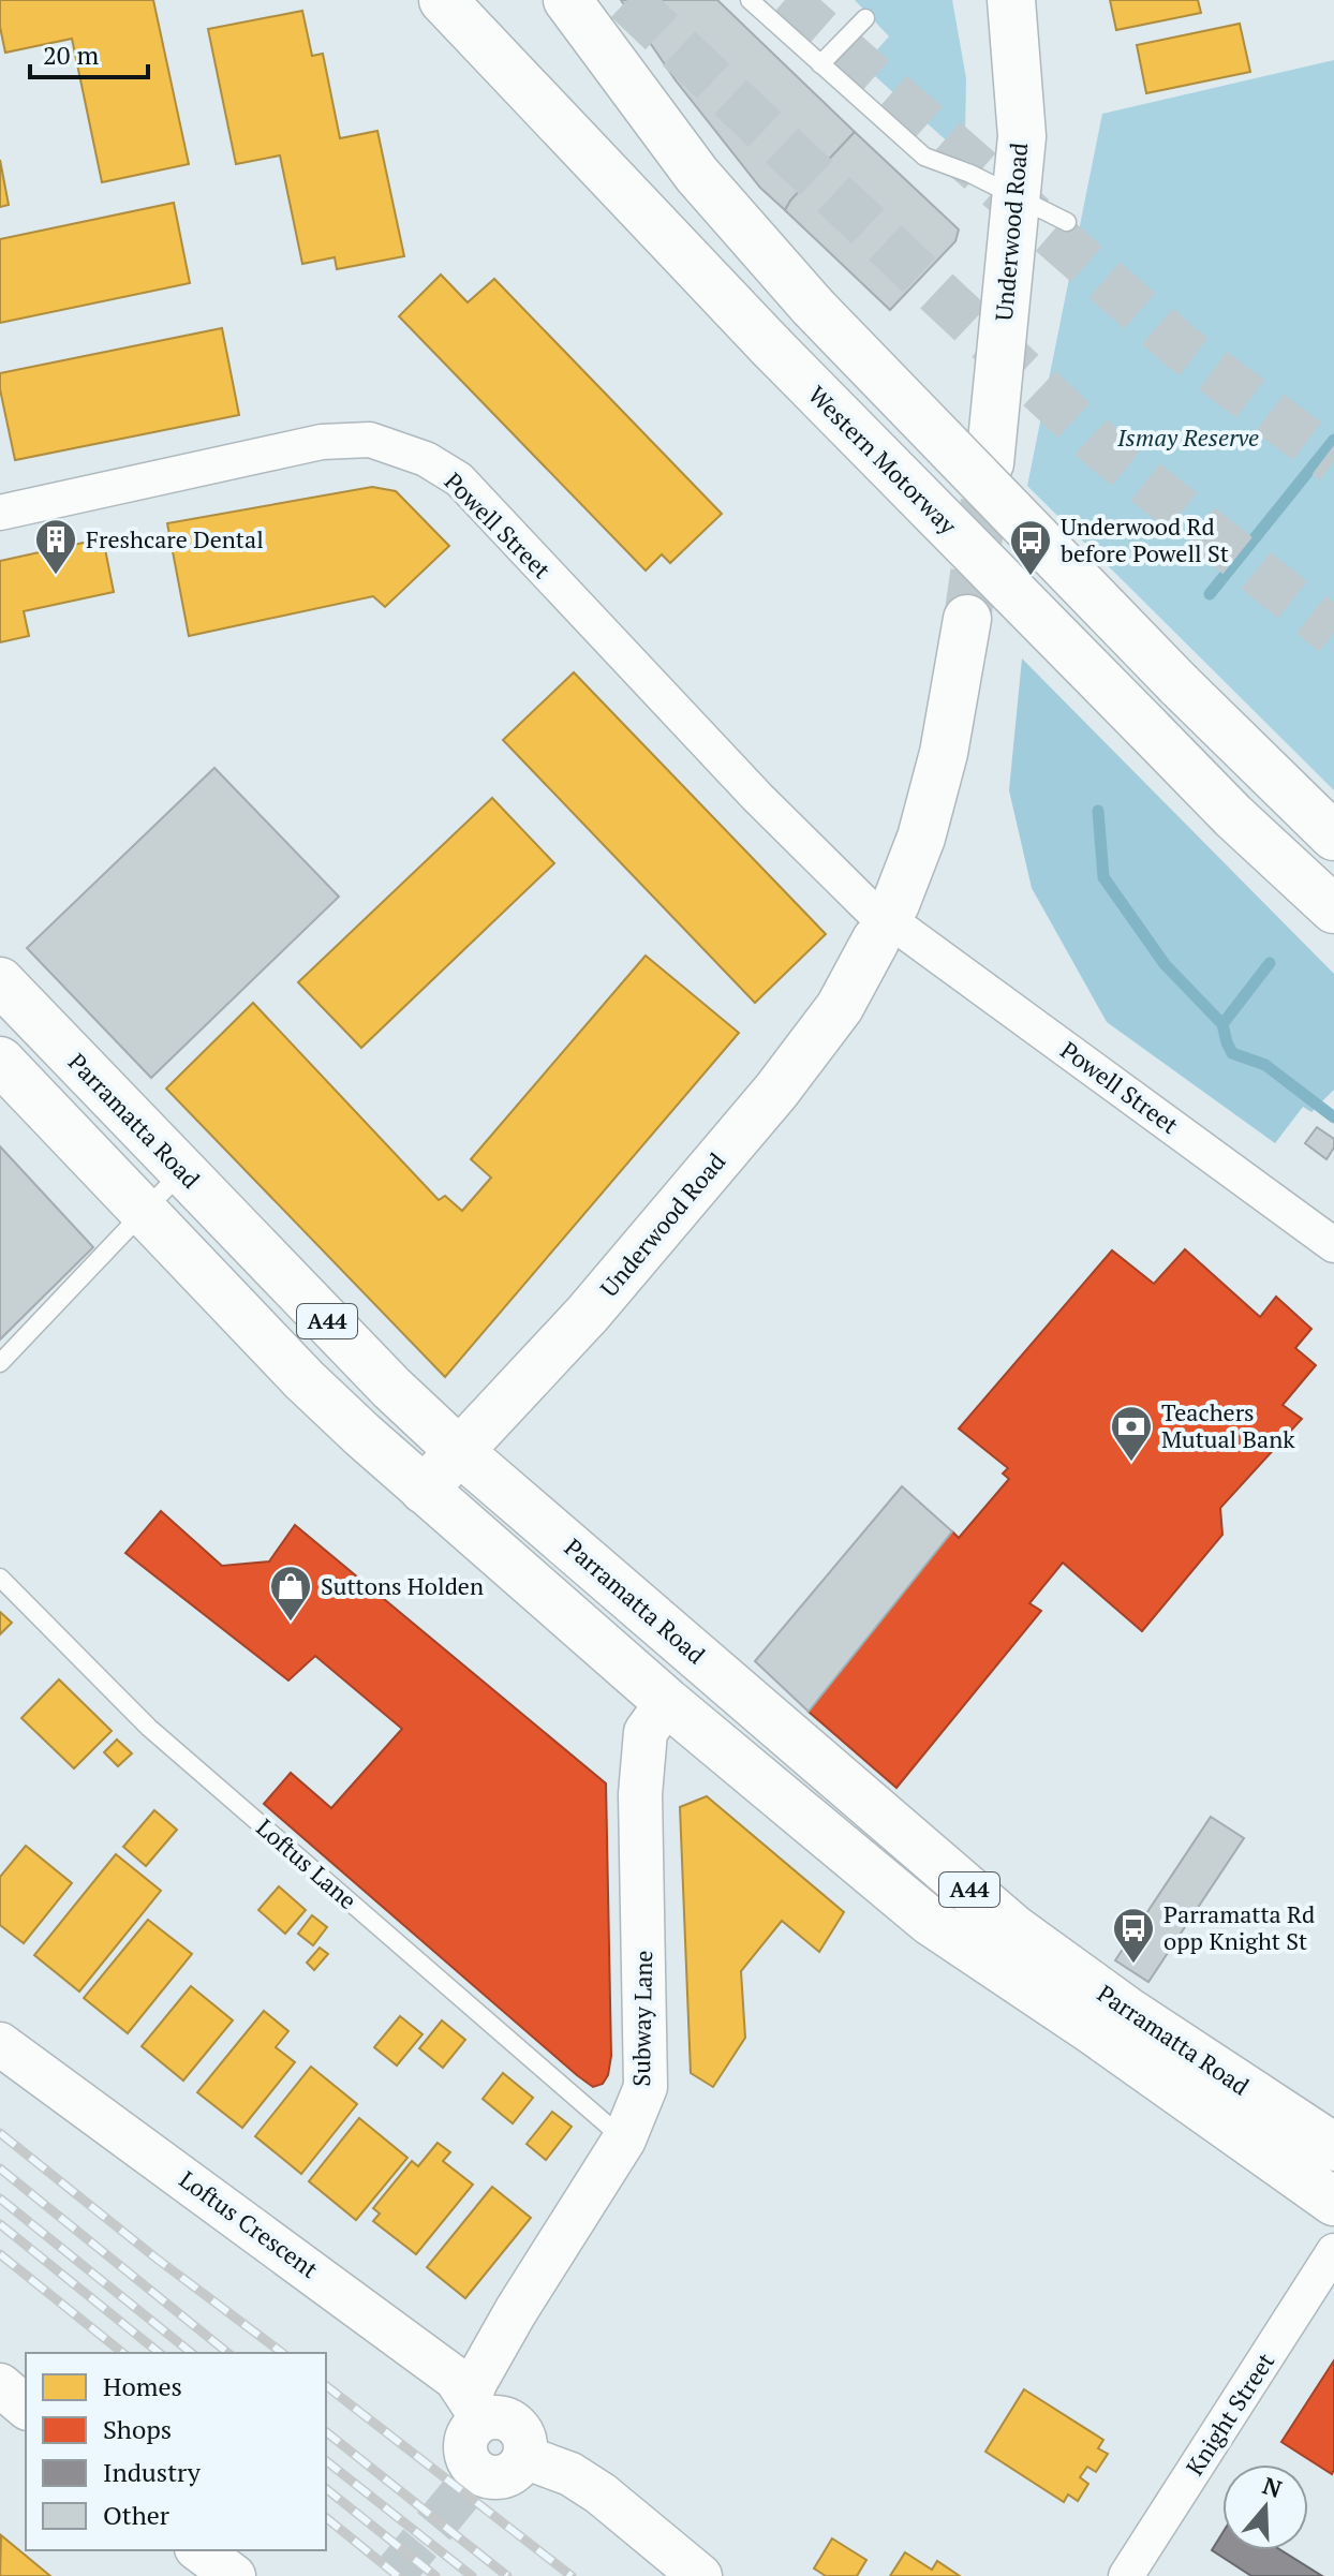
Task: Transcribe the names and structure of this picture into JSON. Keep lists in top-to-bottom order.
{
  "streets": {
    "main road": [
      "Underwood Road",
      "Western Motorway",
      "Parramatta Road",
      "A44"
    ],
    "street": [
      "Powell Street",
      "Subway Lane",
      "Loftus Crescent",
      "Knight Street"
    ],
    "lane": ["Loftus Lane"]
  },
  "crossings": [
    ["Underwood Road", "Powell Street"],
    ["Underwood Road", "Parramatta Road"],
    ["Parramatta Road", "Subway Lane"],
    ["Loftus Lane", "Subway Lane"],
    ["Subway Lane", "Loftus Crescent"]
  ],
  "parks": ["Ismay Reserve"],
  "places": {
    "building": ["Freshcare Dental"],
    "bus stop": ["Underwood Rd before Powell St", "Parramatta Rd opp Knight St"],
    "bank": ["Teachers Mutual Bank"],
    "shop": ["Suttons Holden"]
  },
  "legend": [
    "Homes",
    "Shops",
    "Industry",
    "Other"
  ],
  "scale_bar": "20 m",
  "north": "top"
}
